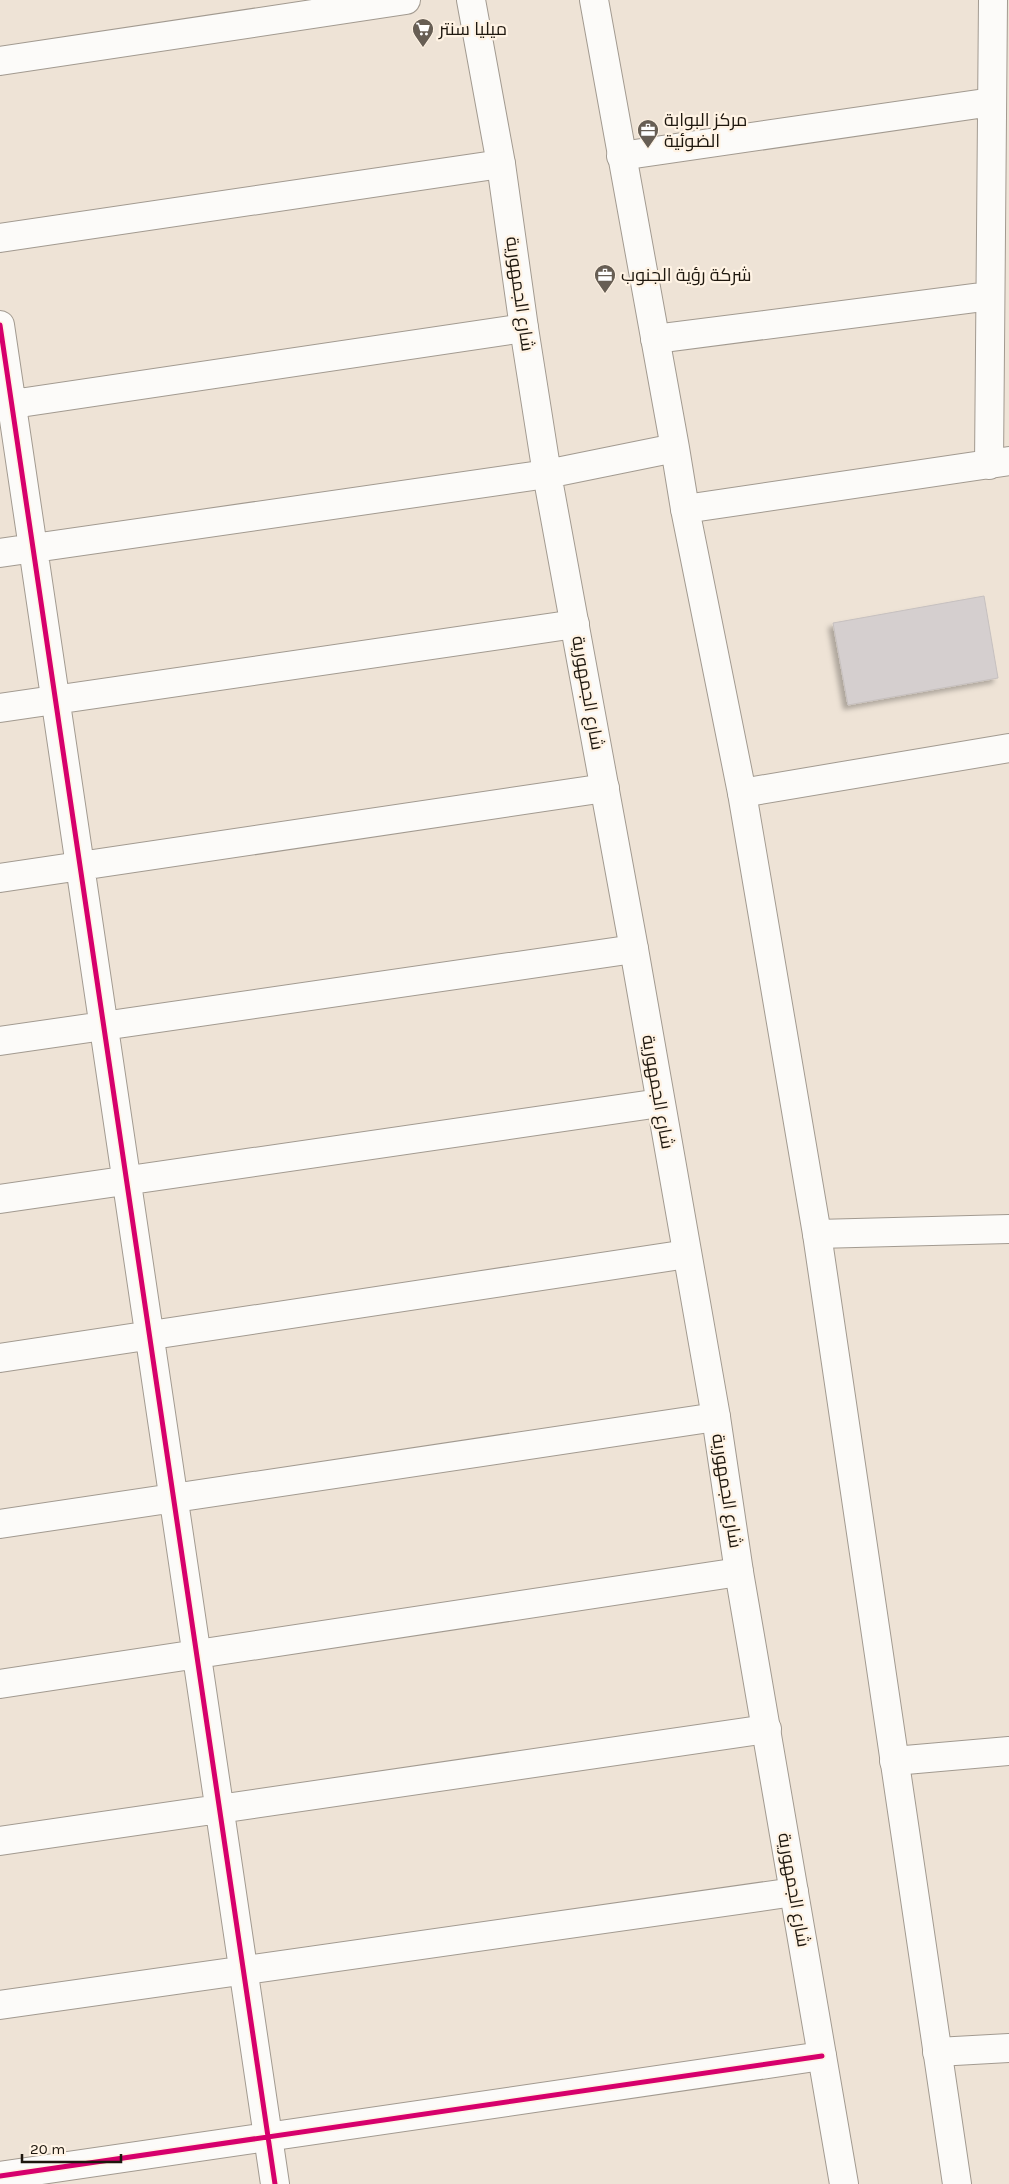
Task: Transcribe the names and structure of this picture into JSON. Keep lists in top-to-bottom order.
{
  "streets": {
    "street": ["شارع الجمهورية"]
  },
  "places": {
    "supermarket": ["ميليا سنتر"],
    "office": ["مركز البوابة الضوئية", "شركة رؤية الجنوب"]
  },
  "scale_bar": "20 m"
}
